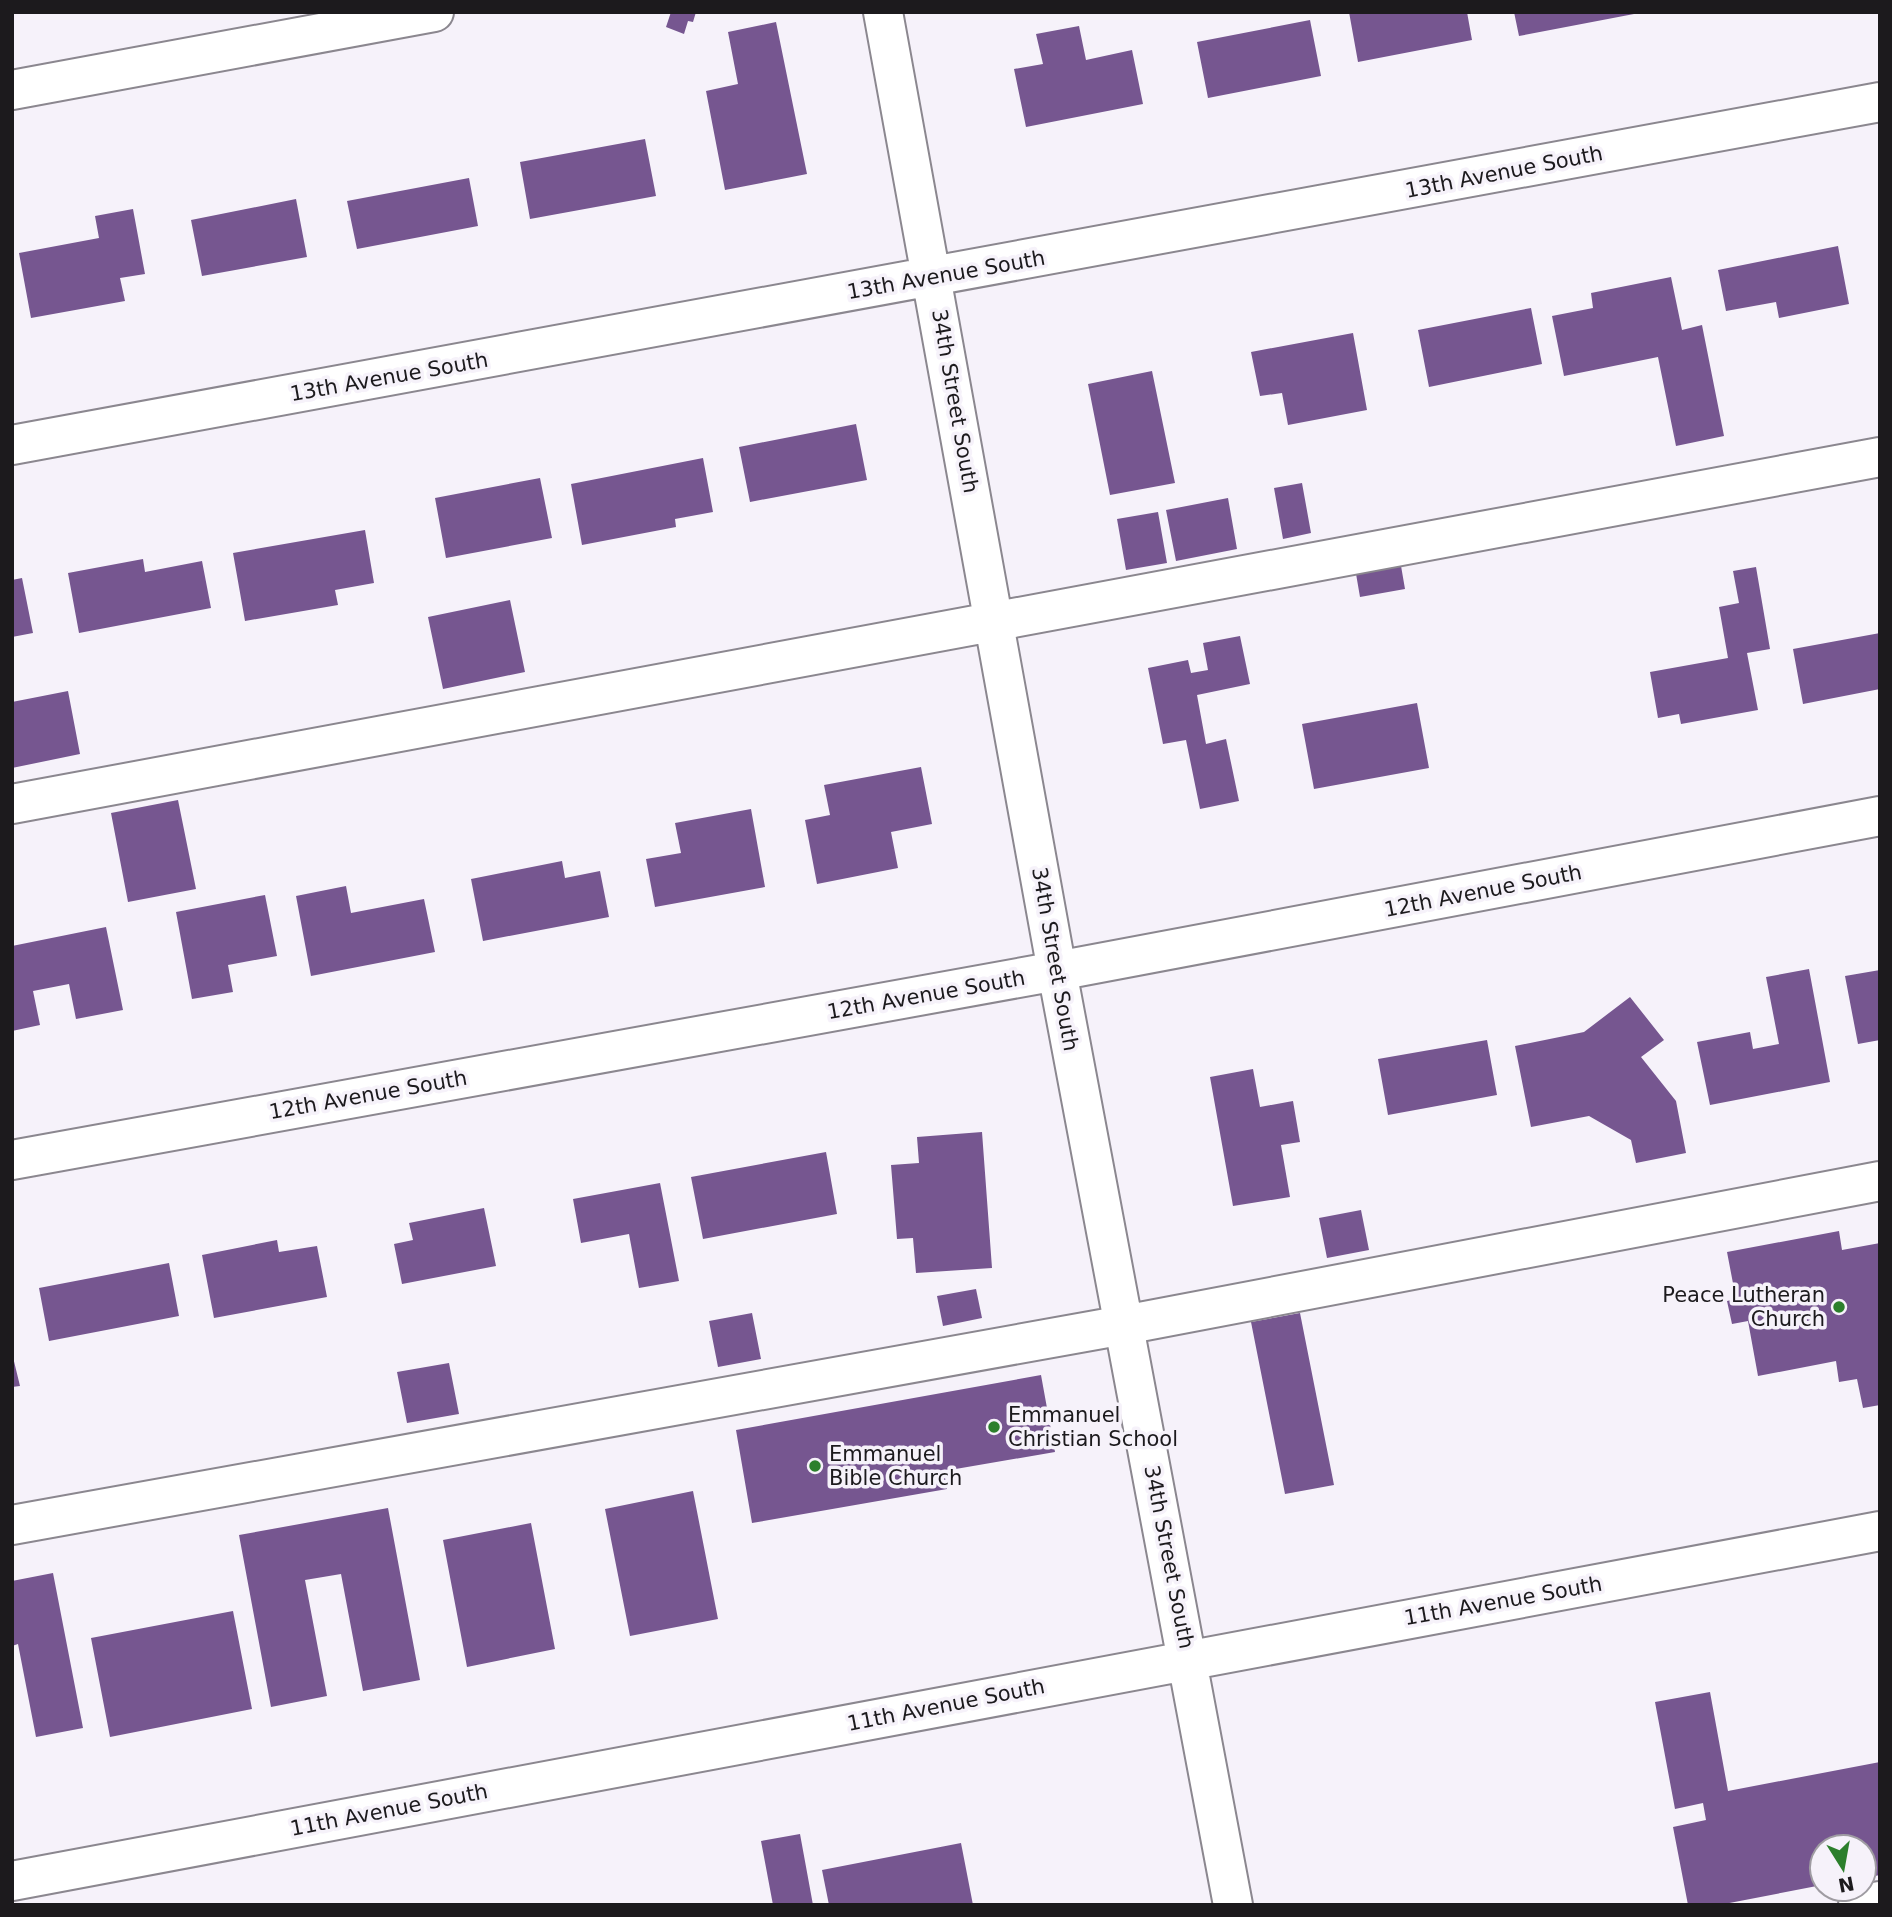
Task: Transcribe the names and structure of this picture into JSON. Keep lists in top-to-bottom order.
{
  "streets": {
    "street": [
      "13th Avenue South",
      "34th Street South",
      "12th Avenue South",
      "11th Avenue South"
    ]
  },
  "crossings": [
    ["13th Avenue South", "34th Street South"],
    ["34th Street South", "12th Avenue South"],
    ["34th Street South", "11th Avenue South"]
  ],
  "places": ["Peace Lutheran Church", "Emmanuel Christian School", "Emmanuel Bible Church"],
  "north": "bottom"
}
